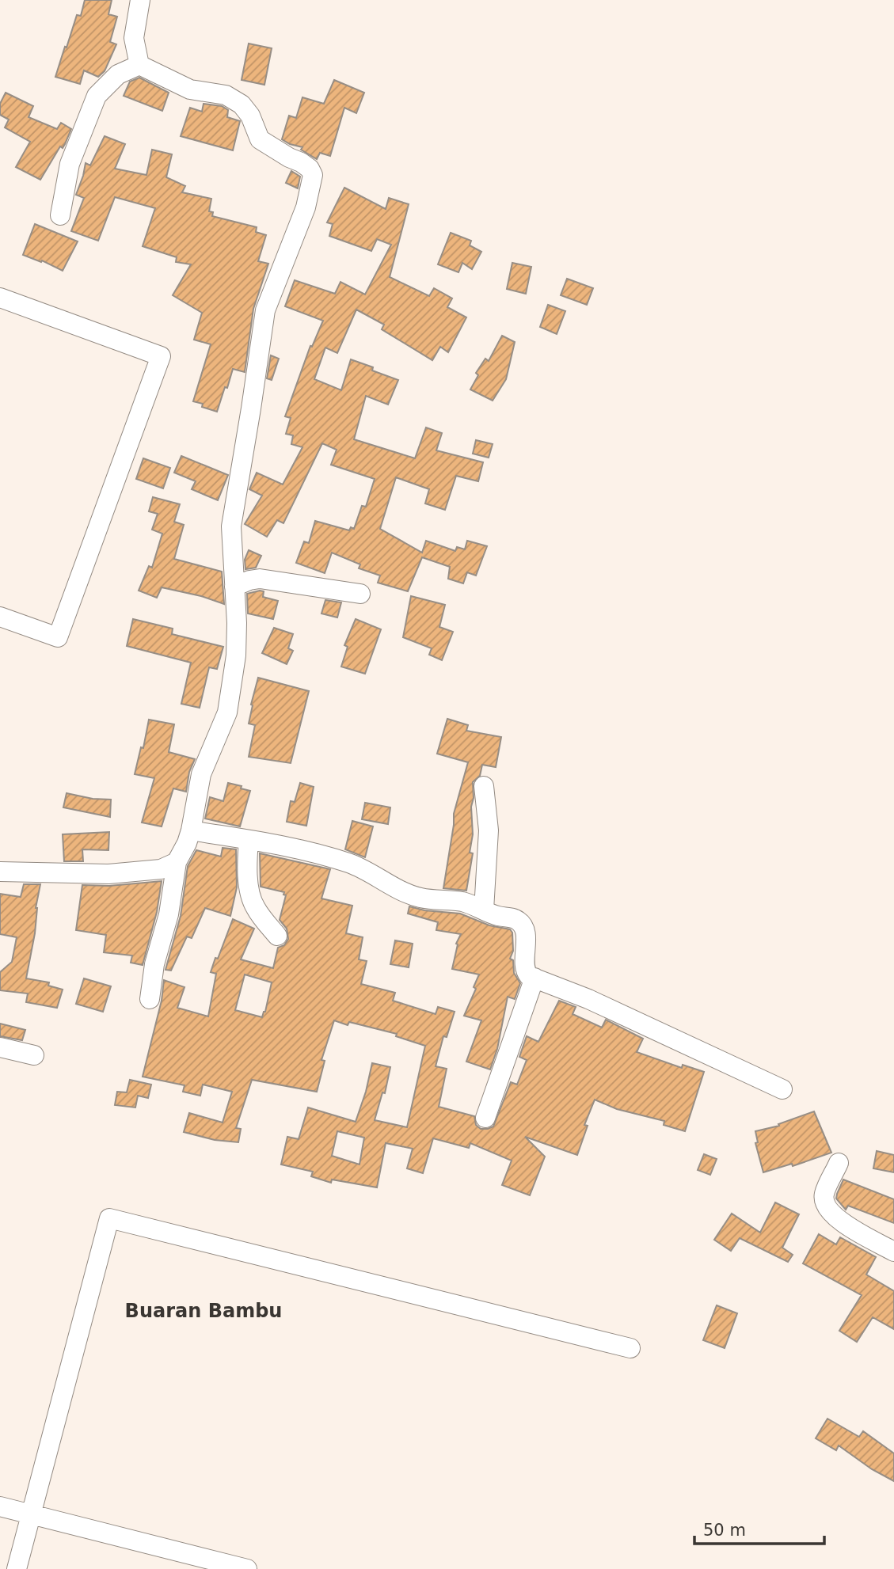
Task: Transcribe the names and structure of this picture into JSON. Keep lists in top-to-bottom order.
{
  "districts": ["Buaran Bambu"],
  "scale_bar": "50 m"
}
